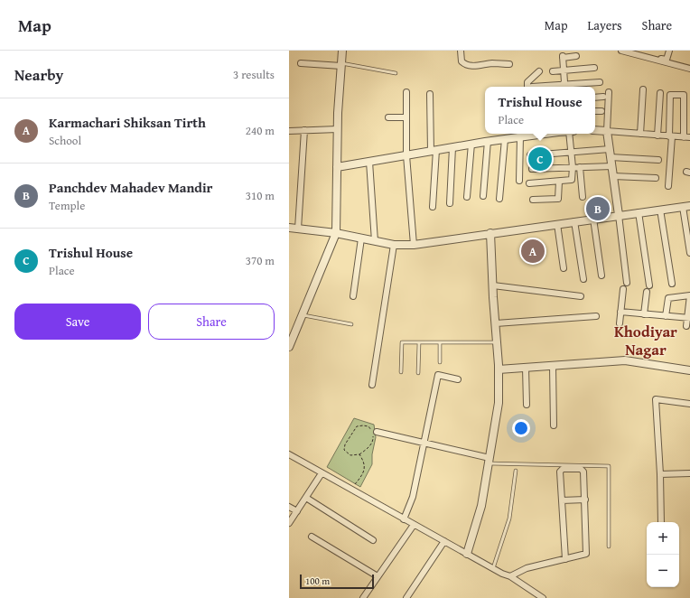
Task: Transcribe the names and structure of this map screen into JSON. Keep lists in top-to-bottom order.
{
  "districts": ["Khodiyar Nagar"],
  "scale_bar": "100 m",
  "page": {
    "header": "Map",
    "nav": ["Map", "Layers", "Share"],
    "heading": ["Nearby", "3 results"],
    "popup": ["Trishul House", "Place"],
    "list": [
      {
        "mark": "A",
        "name": "Karmachari Shiksan Tirth",
        "note": "School",
        "value": "240 m"
      },
      {
        "mark": "B",
        "name": "Panchdev Mahadev Mandir",
        "note": "Temple",
        "value": "310 m"
      },
      {
        "mark": "C",
        "name": "Trishul House",
        "note": "Place",
        "value": "370 m"
      }
    ],
    "pins": ["C", "B", "A"],
    "buttons": ["Save", "Share"],
    "map_buttons": ["+", "−"],
    "scale": "100 m"
  }
}
